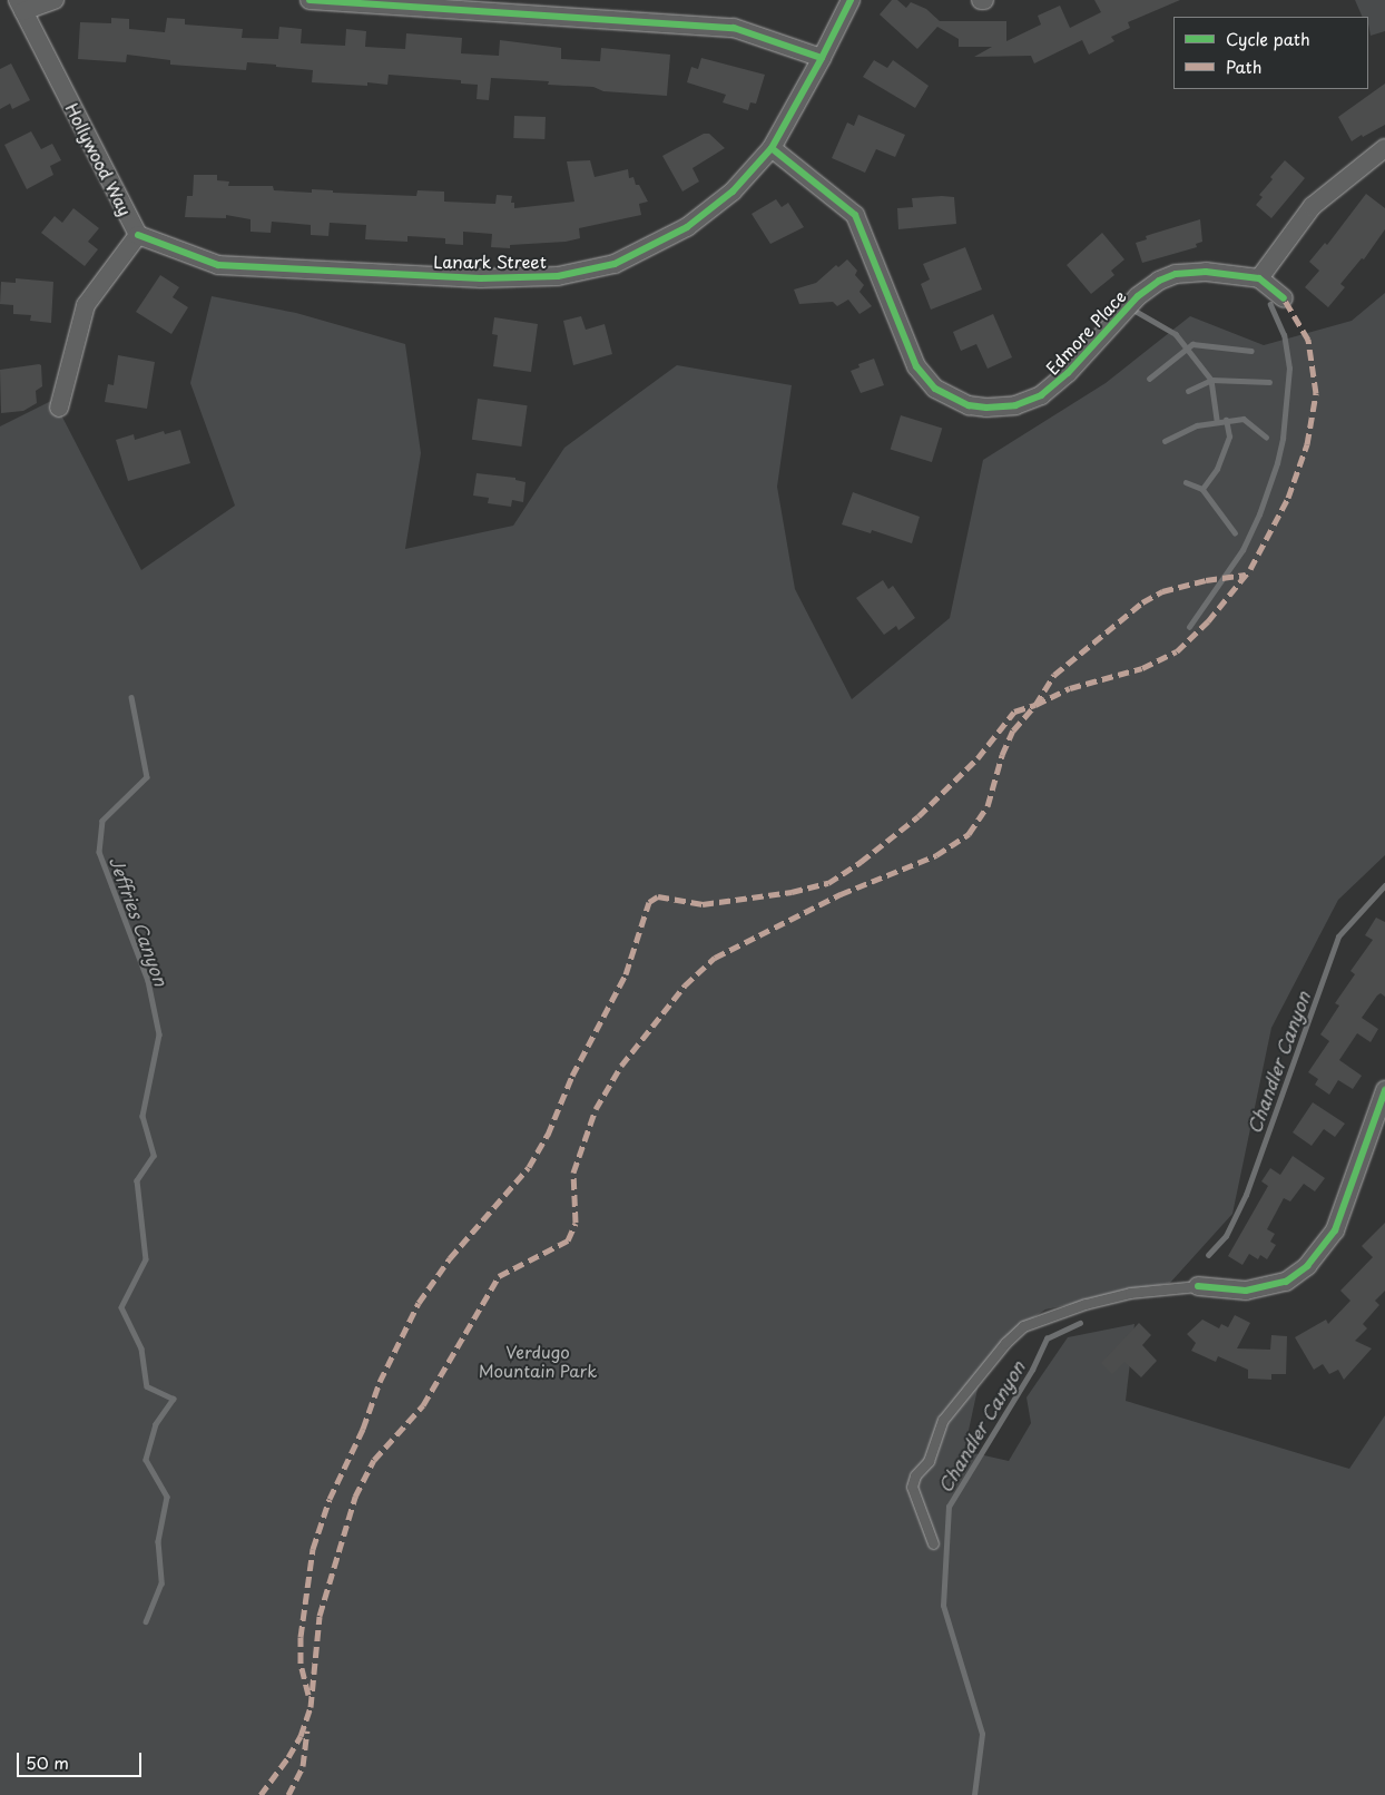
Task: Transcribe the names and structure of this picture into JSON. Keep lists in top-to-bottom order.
{
  "streets": {
    "street": ["Hollywood Way", "Lanark Street", "Edmore Place"]
  },
  "crossings": [
    ["Hollywood Way", "Lanark Street"],
    ["Lanark Street", "Edmore Place"]
  ],
  "water": ["Jeffries Canyon", "Chandler Canyon"],
  "parks": ["Verdugo Mountain Park"],
  "legend": ["Cycle path", "Path"],
  "scale_bar": "50 m"
}
